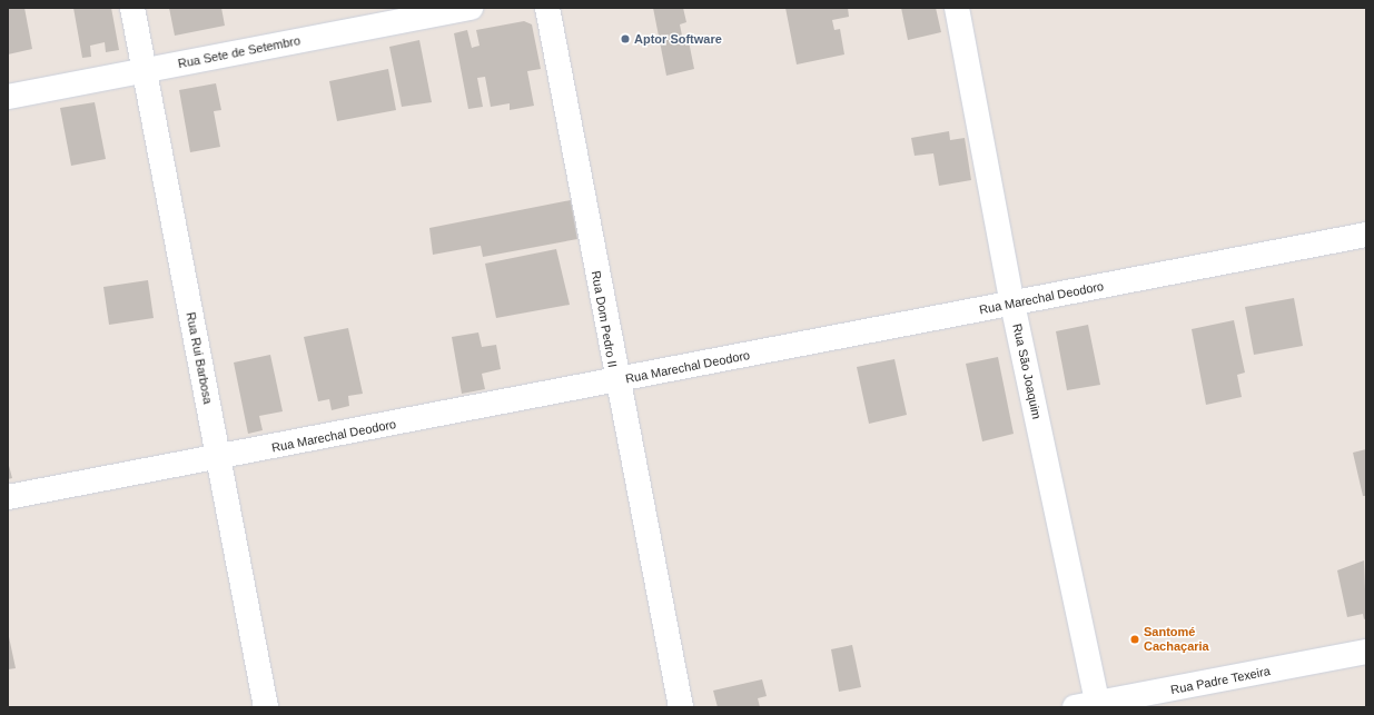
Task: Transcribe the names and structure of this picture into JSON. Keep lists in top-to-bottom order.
{
  "streets": {
    "main road": [
      "Rua Sete de Setembro",
      "Rua Marechal Deodoro",
      "Rua Dom Pedro II",
      "Rua Rui Barbosa",
      "Rua São Joaquim",
      "Rua Padre Texeira"
    ]
  },
  "crossings": [
    ["Rua Sete de Setembro", "Rua Rui Barbosa"],
    ["Rua Marechal Deodoro", "Rua Dom Pedro II"],
    ["Rua Marechal Deodoro", "Rua Rui Barbosa"],
    ["Rua Marechal Deodoro", "Rua São Joaquim"],
    ["Rua São Joaquim", "Rua Padre Texeira"]
  ],
  "places": ["Aptor Software", "Santomé Cachaçaria"]
}
